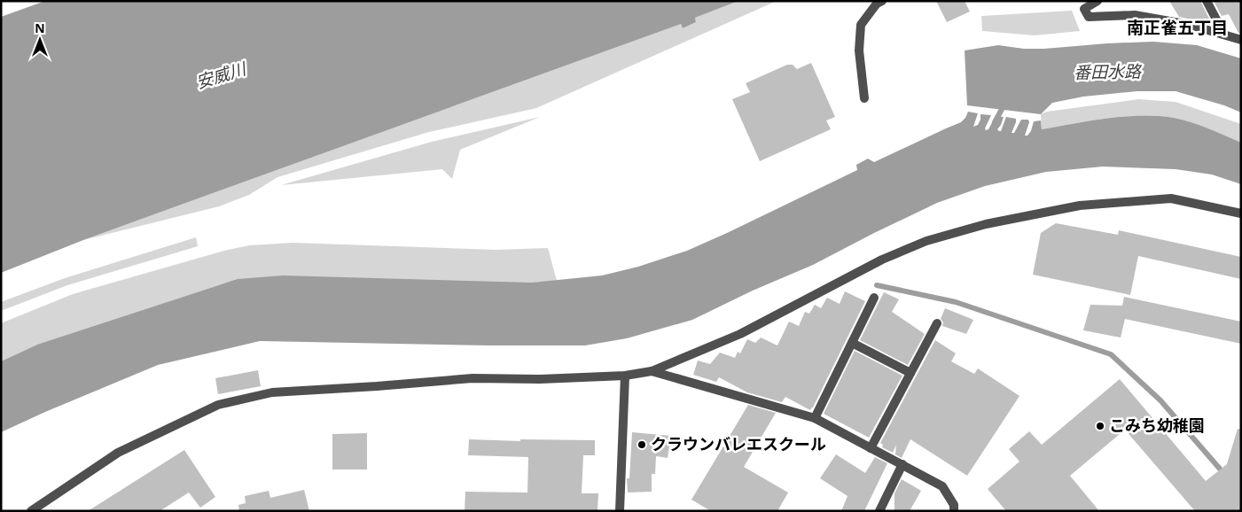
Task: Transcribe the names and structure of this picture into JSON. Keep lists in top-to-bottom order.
{
  "districts": ["南正雀五丁目"],
  "water": ["番田水路", "安威川"],
  "places": ["こみち幼稚園", "クラウンバレエスクール"],
  "north": "top"
}
